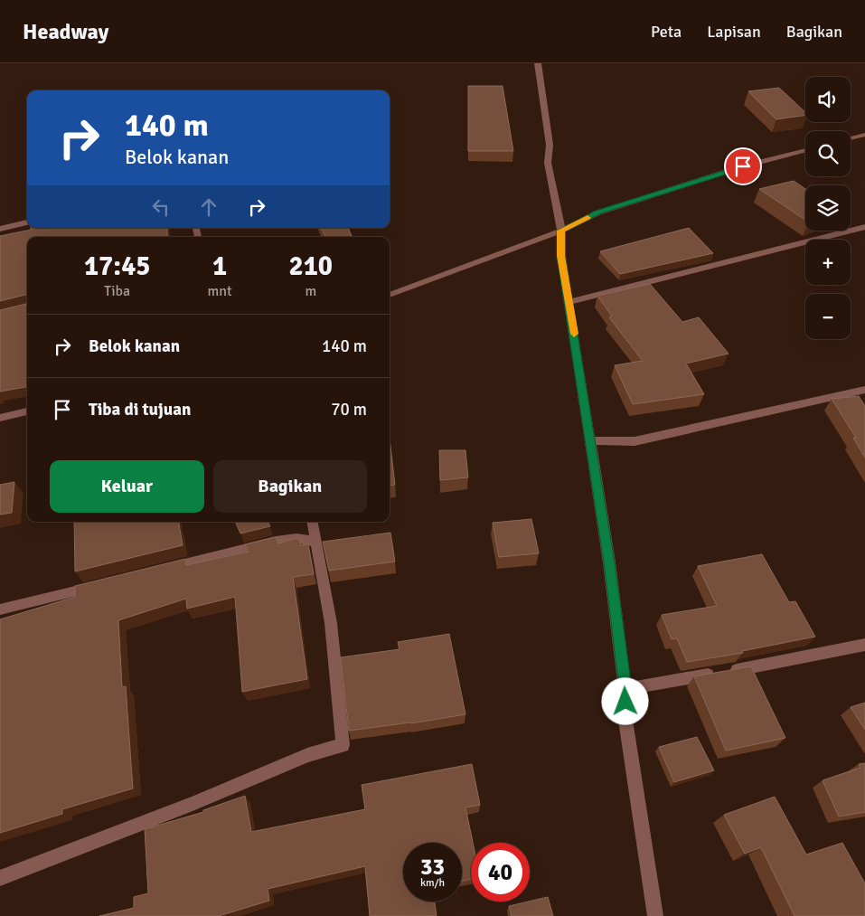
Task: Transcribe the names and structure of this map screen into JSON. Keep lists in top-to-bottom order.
{
  "page": {
    "header": "Headway",
    "nav": ["Peta", "Lapisan", "Bagikan"],
    "map_buttons": ["+", "−"],
    "turn": ["140 m", "Belok kanan"],
    "eta": [
      "17:45",
      "Tiba",
      "1",
      "mnt",
      "210",
      "m"
    ],
    "list": [
      {
        "name": "Belok kanan",
        "value": "140 m"
      },
      {
        "name": "Tiba di tujuan",
        "value": "70 m"
      }
    ],
    "buttons": ["Keluar", "Bagikan"],
    "speed": "33 km/h",
    "limit": "40"
  }
}
